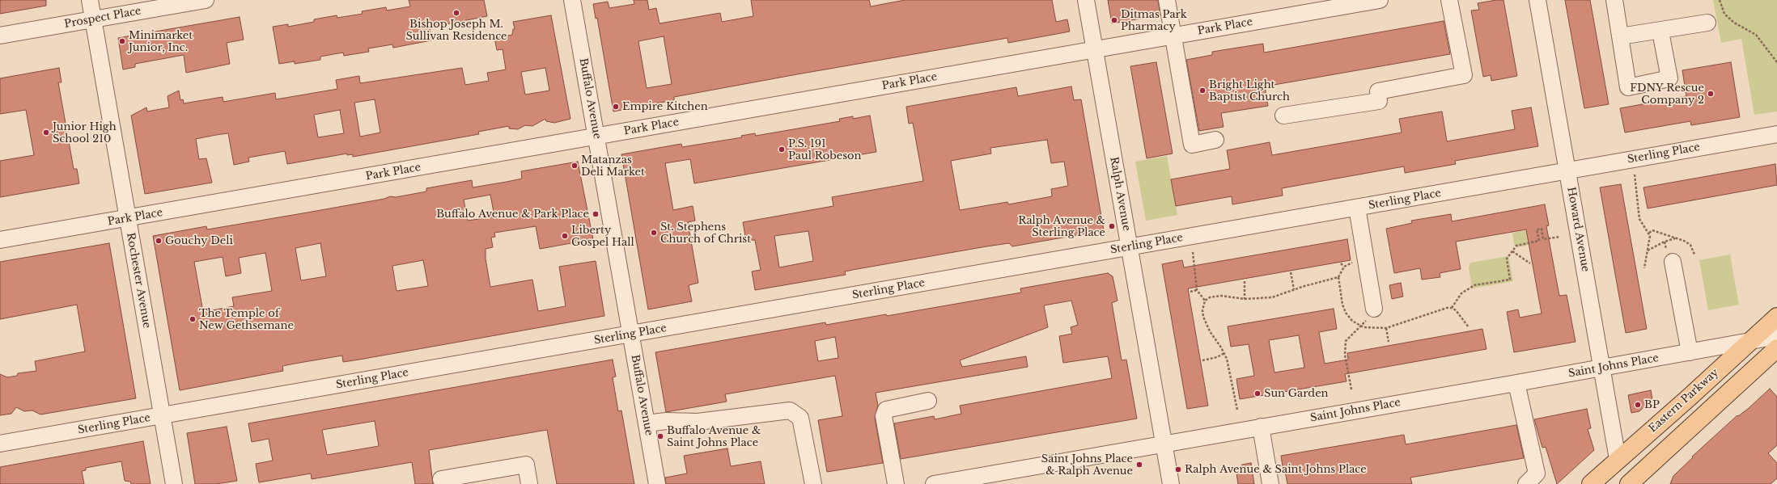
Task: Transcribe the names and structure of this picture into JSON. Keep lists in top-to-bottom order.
{
  "streets": {
    "main road": ["Howard Avenue", "Eastern Parkway"],
    "street": [
      "Prospect Place",
      "Park Place",
      "Buffalo Avenue",
      "Sterling Place",
      "Ralph Avenue",
      "Rochester Avenue",
      "Saint Johns Place"
    ]
  },
  "crossings": [
    ["Prospect Place", "Rochester Avenue"],
    ["Park Place", "Buffalo Avenue"],
    ["Park Place", "Ralph Avenue"],
    ["Park Place", "Rochester Avenue"],
    ["Buffalo Avenue", "Sterling Place"],
    ["Sterling Place", "Ralph Avenue"],
    ["Sterling Place", "Howard Avenue"],
    ["Sterling Place", "Rochester Avenue"],
    ["Ralph Avenue", "Saint Johns Place"],
    ["Howard Avenue", "Saint Johns Place"],
    ["Howard Avenue", "Eastern Parkway"],
    ["Saint Johns Place", "Eastern Parkway"]
  ],
  "places": [
    "Bishop Joseph M. Sullivan Residence",
    "Ditmas Park Pharmacy",
    "Minimarket Junior, Inc.",
    "Bright Light Baptist Church",
    "FDNY Rescue Company 2",
    "Empire Kitchen",
    "Junior High School 210",
    "P.S. 191 Paul Robeson",
    "Matanzas Deli Market",
    "Buffalo Avenue & Park Place",
    "Ralph Avenue & Sterling Place",
    "St. Stephens Church of Christ",
    "Liberty Gospel Hall",
    "Gouchy Deli",
    "The Temple of New Gethsemane",
    "Sun Garden",
    "BP",
    "Buffalo Avenue & Saint Johns Place",
    "Saint Johns Place & Ralph Avenue",
    "Ralph Avenue & Saint Johns Place"
  ]
}
